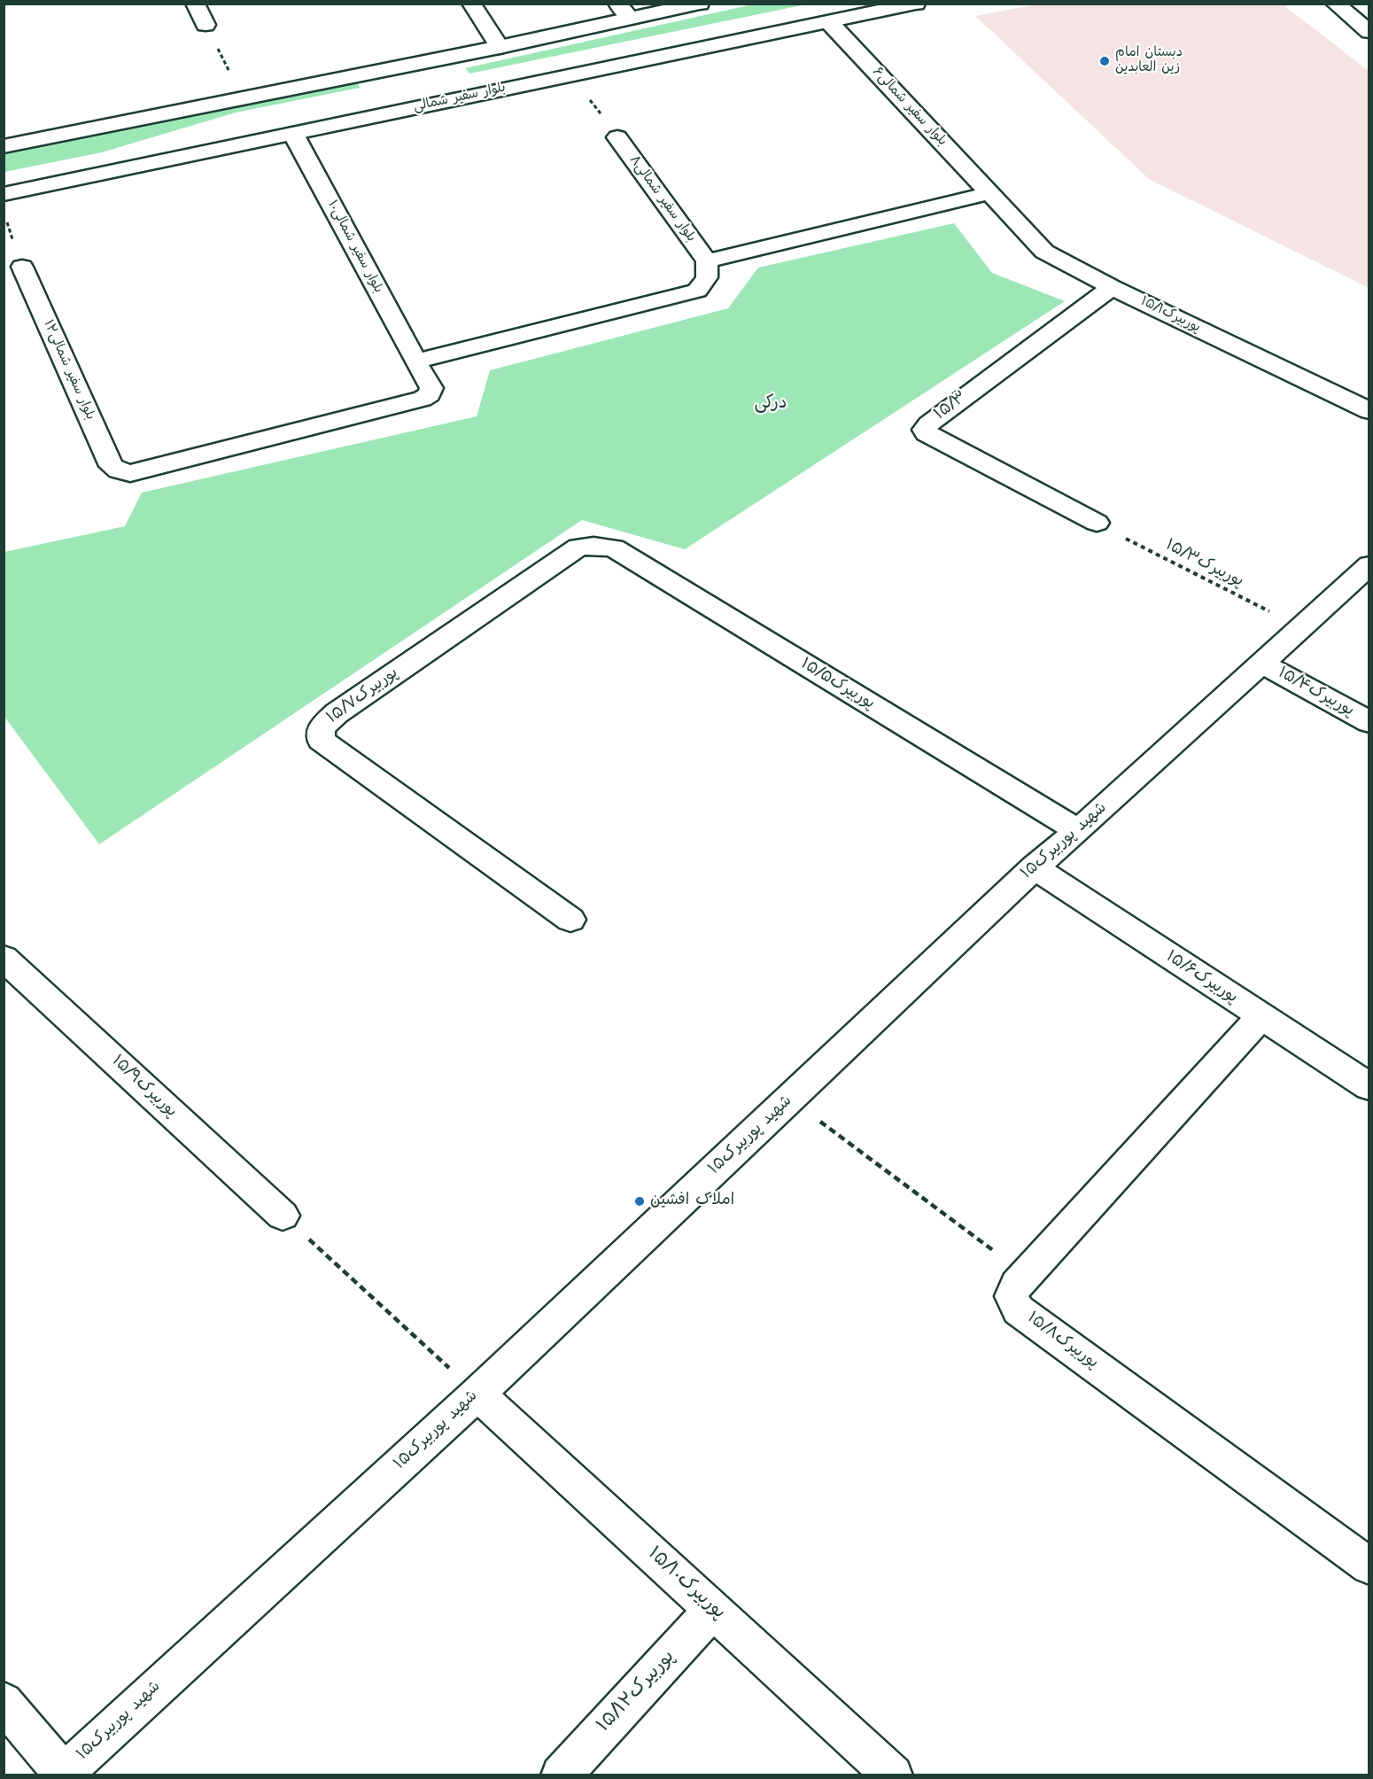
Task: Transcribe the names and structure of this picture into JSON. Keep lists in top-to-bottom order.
{
  "streets": {
    "street": [
      "بلوار سفیر شمالی",
      "بلوار سفیر شمالی۶",
      "بلوار سفیر شمالی۸",
      "بلوار سفیر شمالی۱۰",
      "پوربیرک۱۵/۱",
      "بلوار سفیر شمالی۱۲",
      "۱۵/۳",
      "پوربیرک۱۵/۵",
      "پوربیرک۱۵/۴",
      "پوربیرک۱۵/۷",
      "شهید پوربیرک۱۵",
      "پوربیرک۱۵/۶",
      "پوربیرک۱۵/۹",
      "پوربیرک۱۵/۸",
      "پوربیرک۱۵/۱۰",
      "پوربیرک۱۵/۱۲"
    ],
    "path": ["پوربیرک۱۵/۳"]
  },
  "crossings": [
    ["بلوار سفیر شمالی", "بلوار سفیر شمالی۶"],
    ["بلوار سفیر شمالی", "بلوار سفیر شمالی۱۰"],
    ["بلوار سفیر شمالی۶", "پوربیرک۱۵/۱"],
    ["بلوار سفیر شمالی۱۰", "بلوار سفیر شمالی۱۲"],
    ["پوربیرک۱۵/۱", "۱۵/۳"],
    ["۱۵/۳", "پوربیرک۱۵/۳"],
    ["پوربیرک۱۵/۳", "شهید پوربیرک۱۵"],
    ["پوربیرک۱۵/۵", "پوربیرک۱۵/۷"],
    ["پوربیرک۱۵/۵", "شهید پوربیرک۱۵"],
    ["پوربیرک۱۵/۴", "شهید پوربیرک۱۵"],
    ["شهید پوربیرک۱۵", "پوربیرک۱۵/۶"],
    ["شهید پوربیرک۱۵", "پوربیرک۱۵/۱۰"],
    ["پوربیرک۱۵/۶", "پوربیرک۱۵/۸"],
    ["پوربیرک۱۵/۱۰", "پوربیرک۱۵/۱۲"]
  ],
  "districts": ["درکی"],
  "places": ["دبستان امام زین العابدین", "املاک افشین"]
}
